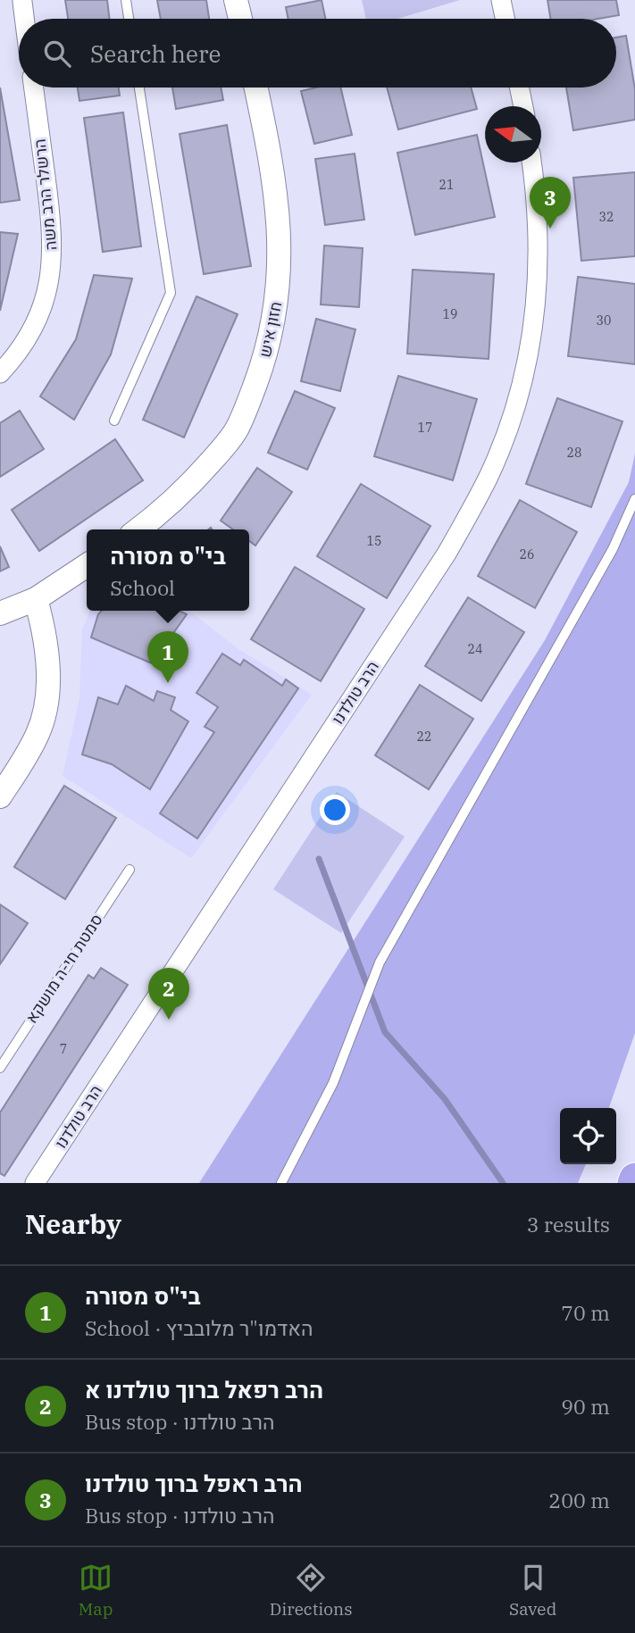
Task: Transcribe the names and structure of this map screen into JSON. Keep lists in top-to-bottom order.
{
  "streets": {
    "street": ["הרשלר הרב משה", "חזון איש", "הרב טולדנו"],
    "lane": ["סמטת חי-ה מושקא"]
  },
  "house_numbers": [
    "21",
    "32",
    "19",
    "30",
    "17",
    "28",
    "15",
    "26",
    "24",
    "22",
    "7"
  ],
  "north": "left",
  "page": {
    "search": "Search here",
    "pins": ["3", "1", "2"],
    "popup": ["בי\"ס מסורה", "School"],
    "heading": ["Nearby", "3 results"],
    "list": [
      {
        "mark": "1",
        "name": "בי\"ס מסורה",
        "note": "School · האדמו\"ר מלובביץ",
        "value": "70 m"
      },
      {
        "mark": "2",
        "name": "הרב רפאל ברוך טולדנו א",
        "note": "Bus stop · הרב טולדנו",
        "value": "90 m"
      },
      {
        "mark": "3",
        "name": "הרב ראפל ברוך טולדנו",
        "note": "Bus stop · הרב טולדנו",
        "value": "200 m"
      }
    ],
    "nav": ["Map", "Directions", "Saved"]
  }
}
